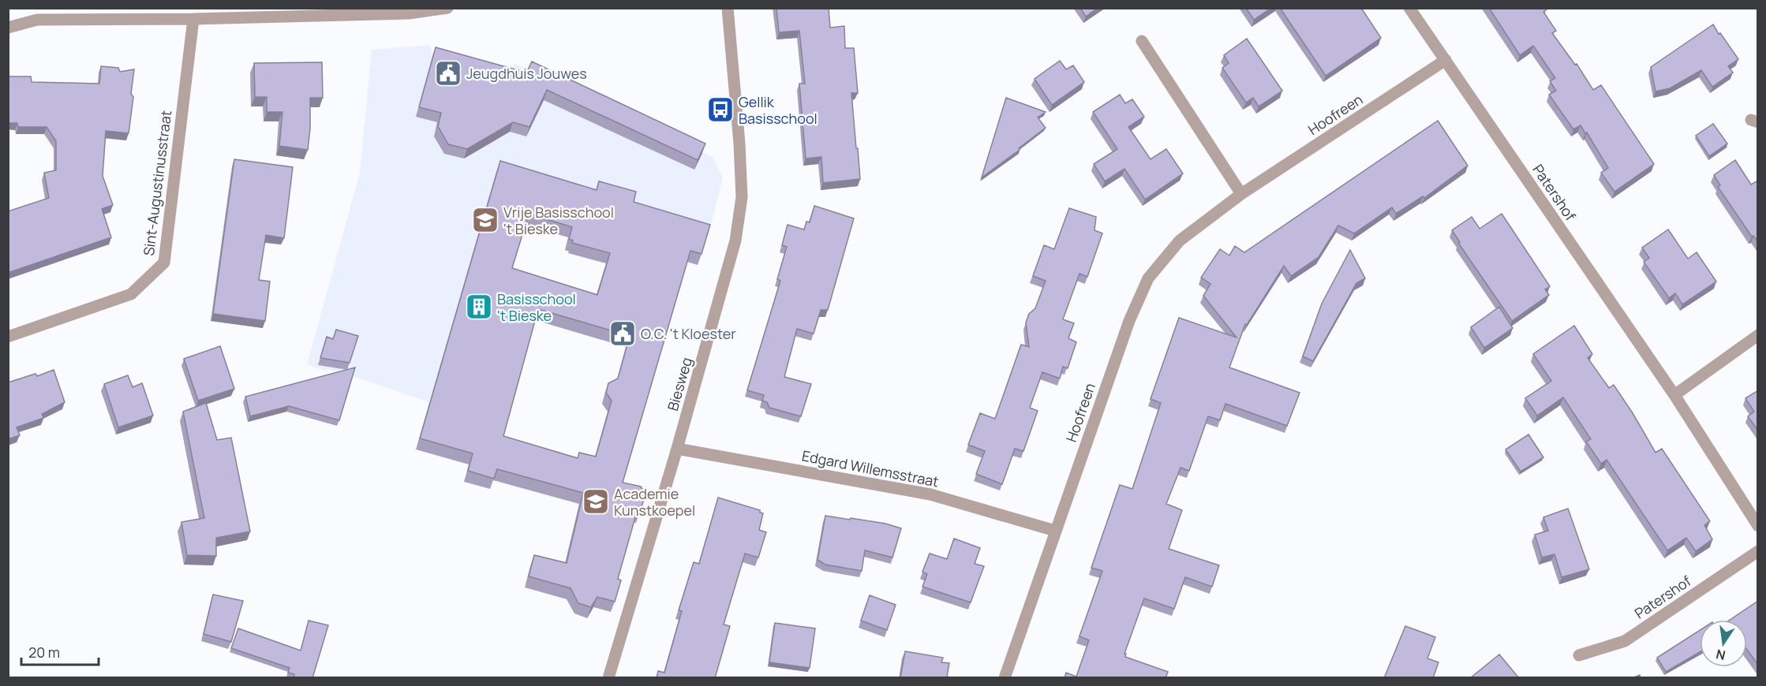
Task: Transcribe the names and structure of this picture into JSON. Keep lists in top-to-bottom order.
{
  "streets": {
    "street": [
      "Hoofreen",
      "Sint-Augustinusstraat",
      "Patershof",
      "Biesweg",
      "Edgard Willemsstraat"
    ]
  },
  "crossings": [
    ["Hoofreen", "Patershof"],
    ["Hoofreen", "Edgard Willemsstraat"],
    ["Biesweg", "Edgard Willemsstraat"]
  ],
  "places": {
    "public building": ["Jeugdhuis Jouwes", "O.C. 't Kloester"],
    "bus stop": ["Gellik Basisschool"],
    "school or university": ["Vrije Basisschool 't Bieske", "Academie Kunstkoepel"],
    "building": ["Basisschool 't Bieske"]
  },
  "scale_bar": "20 m",
  "north": "bottom"
}
